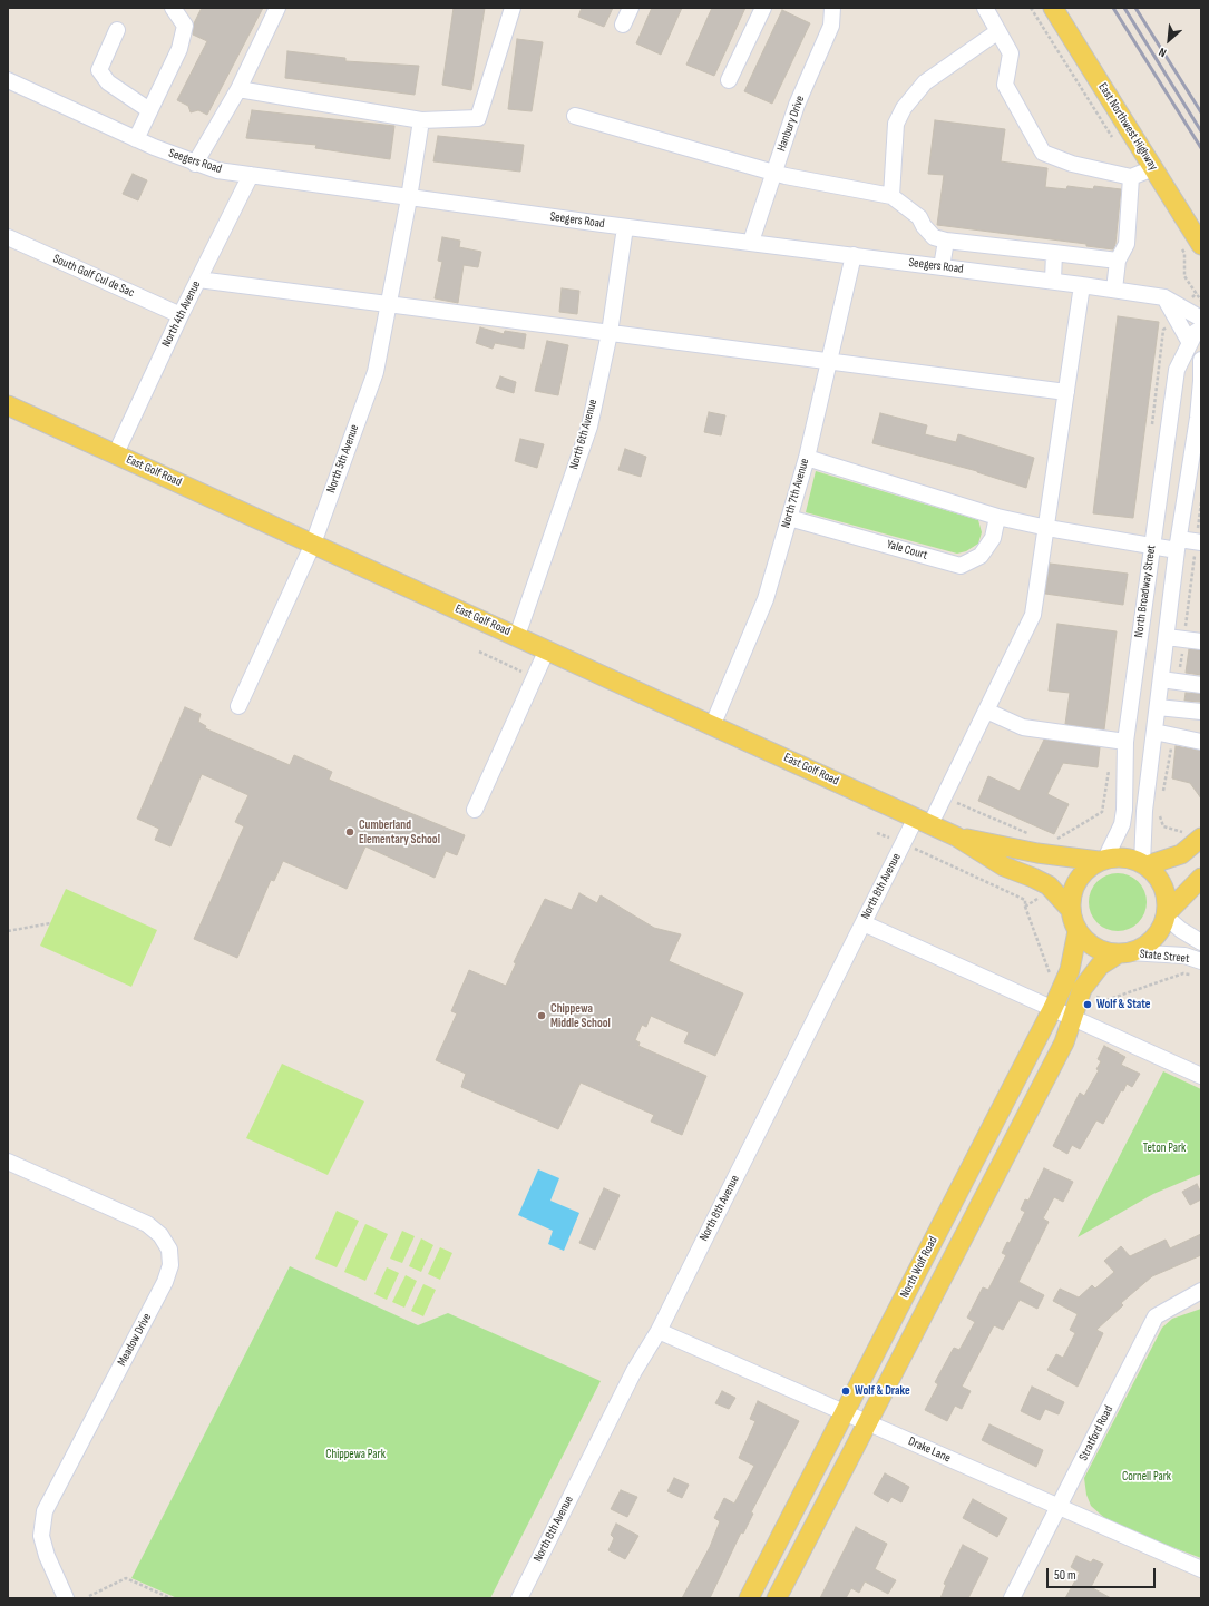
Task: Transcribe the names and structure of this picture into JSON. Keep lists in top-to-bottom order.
{
  "streets": {
    "main road": ["East Northwest Highway", "East Golf Road", "North Wolf Road"],
    "street": [
      "Hanbury Drive",
      "Seegers Road",
      "South Golf Cul de Sac",
      "North 4th Avenue",
      "North 6th Avenue",
      "North 5th Avenue",
      "North 7th Avenue",
      "Yale Court",
      "North Broadway Street",
      "North 8th Avenue",
      "State Street",
      "Meadow Drive",
      "Stratford Road",
      "Drake Lane"
    ]
  },
  "crossings": [
    ["Hanbury Drive", "Seegers Road"],
    ["Seegers Road", "North 4th Avenue"],
    ["Seegers Road", "North 6th Avenue"],
    ["Seegers Road", "North 5th Avenue"],
    ["Seegers Road", "North 7th Avenue"],
    ["Seegers Road", "North 8th Avenue"],
    ["South Golf Cul de Sac", "North 4th Avenue"],
    ["North 4th Avenue", "East Golf Road"],
    ["North 6th Avenue", "East Golf Road"],
    ["North 5th Avenue", "East Golf Road"],
    ["East Golf Road", "North 7th Avenue"],
    ["East Golf Road", "North Broadway Street"],
    ["East Golf Road", "North 8th Avenue"],
    ["East Golf Road", "State Street"],
    ["East Golf Road", "North Wolf Road"],
    ["North 7th Avenue", "Yale Court"],
    ["North Broadway Street", "State Street"],
    ["North Broadway Street", "North Wolf Road"],
    ["North 8th Avenue", "Drake Lane"],
    ["State Street", "North Wolf Road"],
    ["North Wolf Road", "Drake Lane"],
    ["Stratford Road", "Drake Lane"]
  ],
  "parks": ["Teton Park", "Chippewa Park", "Cornell Park"],
  "places": [
    "Cumberland Elementary School",
    "Wolf & State",
    "Chippewa Middle School",
    "Wolf & Drake"
  ],
  "scale_bar": "50 m",
  "north": "bottom left"
}
